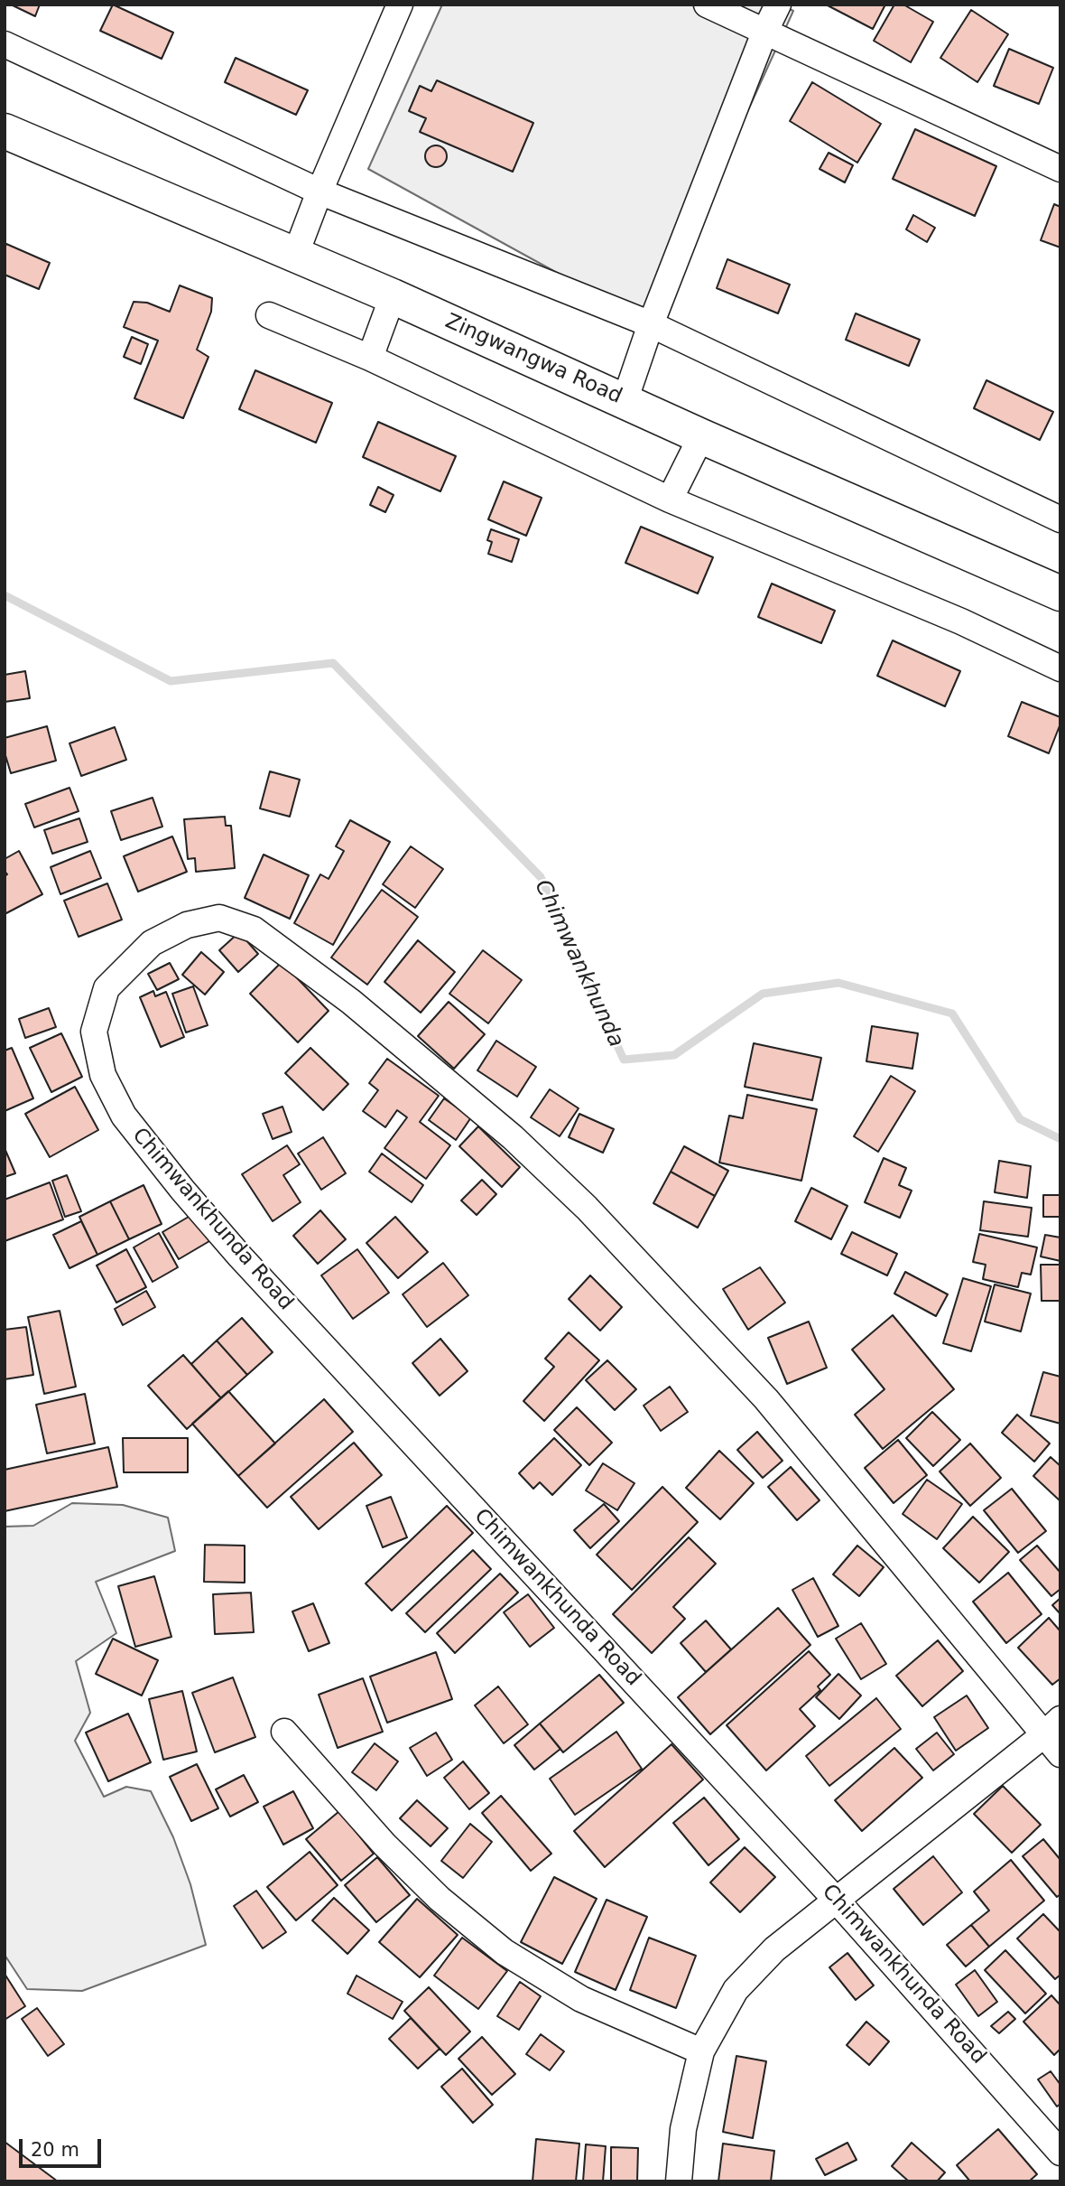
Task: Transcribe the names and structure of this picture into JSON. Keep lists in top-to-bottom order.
{
  "streets": {
    "street": ["Zingwangwa Road", "Chimwankhunda Road"]
  },
  "water": ["Chimwankhunda"],
  "scale_bar": "20 m"
}
